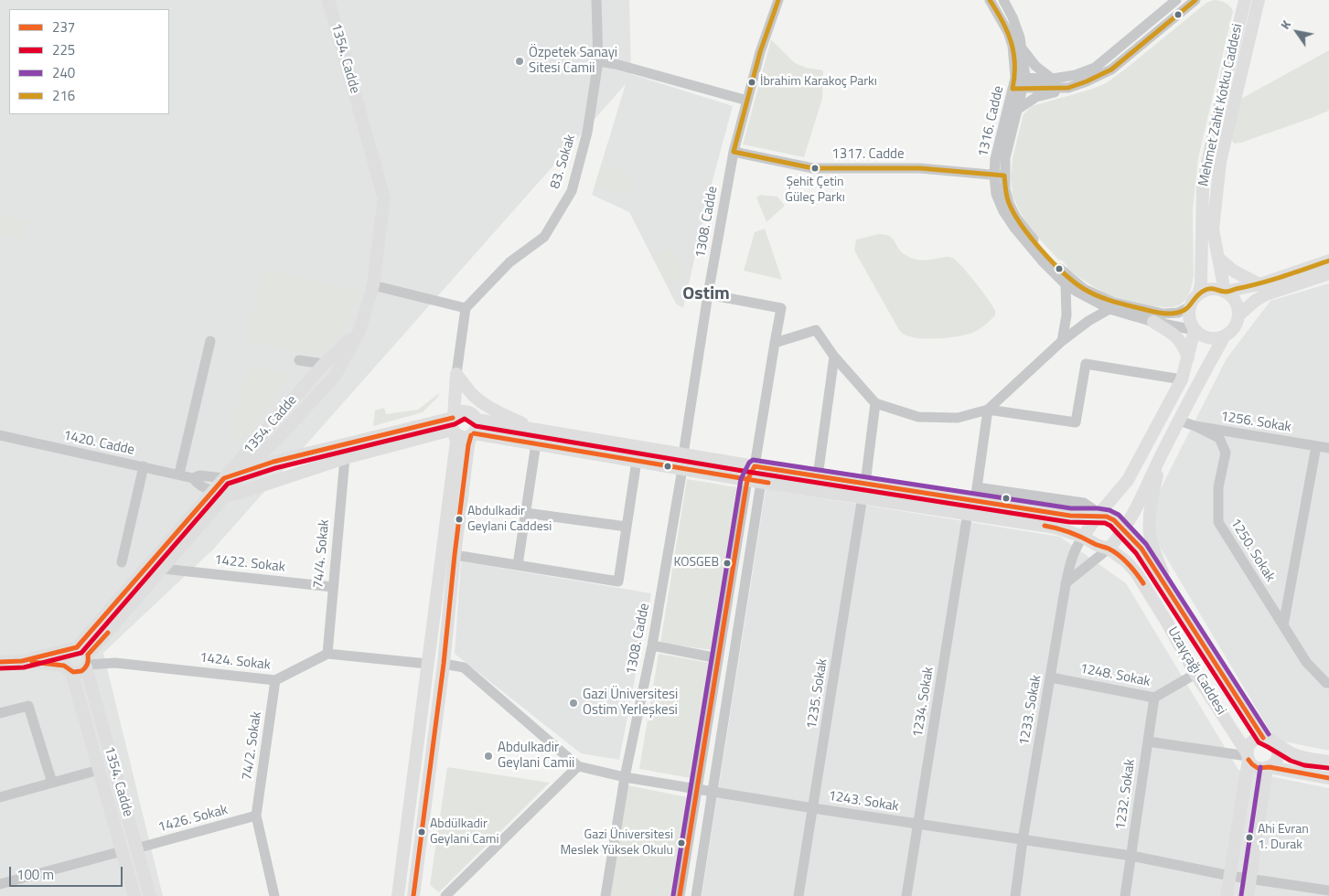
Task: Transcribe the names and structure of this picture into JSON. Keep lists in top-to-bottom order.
{
  "streets": {
    "main road": ["1354. Cadde", "Mehmet Zahit Kotku Caddesi", "Uzayçağı Caddesi"],
    "street": [
      "1316. Cadde",
      "1317. Cadde",
      "83. Sokak",
      "1308. Cadde",
      "1256. Sokak",
      "1420. Cadde",
      "1250. Sokak",
      "74/4. Sokak",
      "1422. Sokak",
      "1424. Sokak",
      "1248. Sokak",
      "1235. Sokak",
      "1234. Sokak",
      "1233. Sokak",
      "74/2. Sokak",
      "1232. Sokak",
      "1243. Sokak",
      "1426. Sokak"
    ]
  },
  "crossings": [
    ["1354. Cadde", "1420. Cadde"],
    ["1354. Cadde", "1422. Sokak"],
    ["1354. Cadde", "1424. Sokak"],
    ["1354. Cadde", "1426. Sokak"],
    ["Mehmet Zahit Kotku Caddesi", "1316. Cadde"],
    ["1316. Cadde", "1317. Cadde"],
    ["1317. Cadde", "1308. Cadde"],
    ["1308. Cadde", "1243. Sokak"],
    ["1256. Sokak", "1250. Sokak"],
    ["74/4. Sokak", "1422. Sokak"],
    ["74/4. Sokak", "1424. Sokak"],
    ["1424. Sokak", "74/2. Sokak"],
    ["Uzayçağı Caddesi", "1248. Sokak"],
    ["Uzayçağı Caddesi", "1233. Sokak"],
    ["1248. Sokak", "1233. Sokak"],
    ["1248. Sokak", "1232. Sokak"],
    ["1235. Sokak", "1243. Sokak"],
    ["1234. Sokak", "1243. Sokak"],
    ["1233. Sokak", "1243. Sokak"],
    ["74/2. Sokak", "1426. Sokak"],
    ["1232. Sokak", "1243. Sokak"]
  ],
  "districts": ["Ostim"],
  "places": [
    "Özpetek Sanayi Sitesi Camii",
    "İbrahim Karakoç Parkı",
    "Şehit Çetin Güleç Parkı",
    "Abdulkadir Geylani Caddesi",
    "KOSGEB",
    "Gazi Üniversitesi Ostim Yerleşkesi",
    "Abdulkadir Geylani Camii",
    "Abdülkadir Geylani Cami",
    "Ahi Evran 1. Durak",
    "Gazi Üniversitesi Meslek Yüksek Okulu"
  ],
  "lines": [
    "transit line 216",
    "transit line 237",
    "transit line 225",
    "transit line 240"
  ],
  "legend": [
    "237",
    "225",
    "240",
    "216"
  ],
  "scale_bar": "100 m",
  "north": "top left"
}
